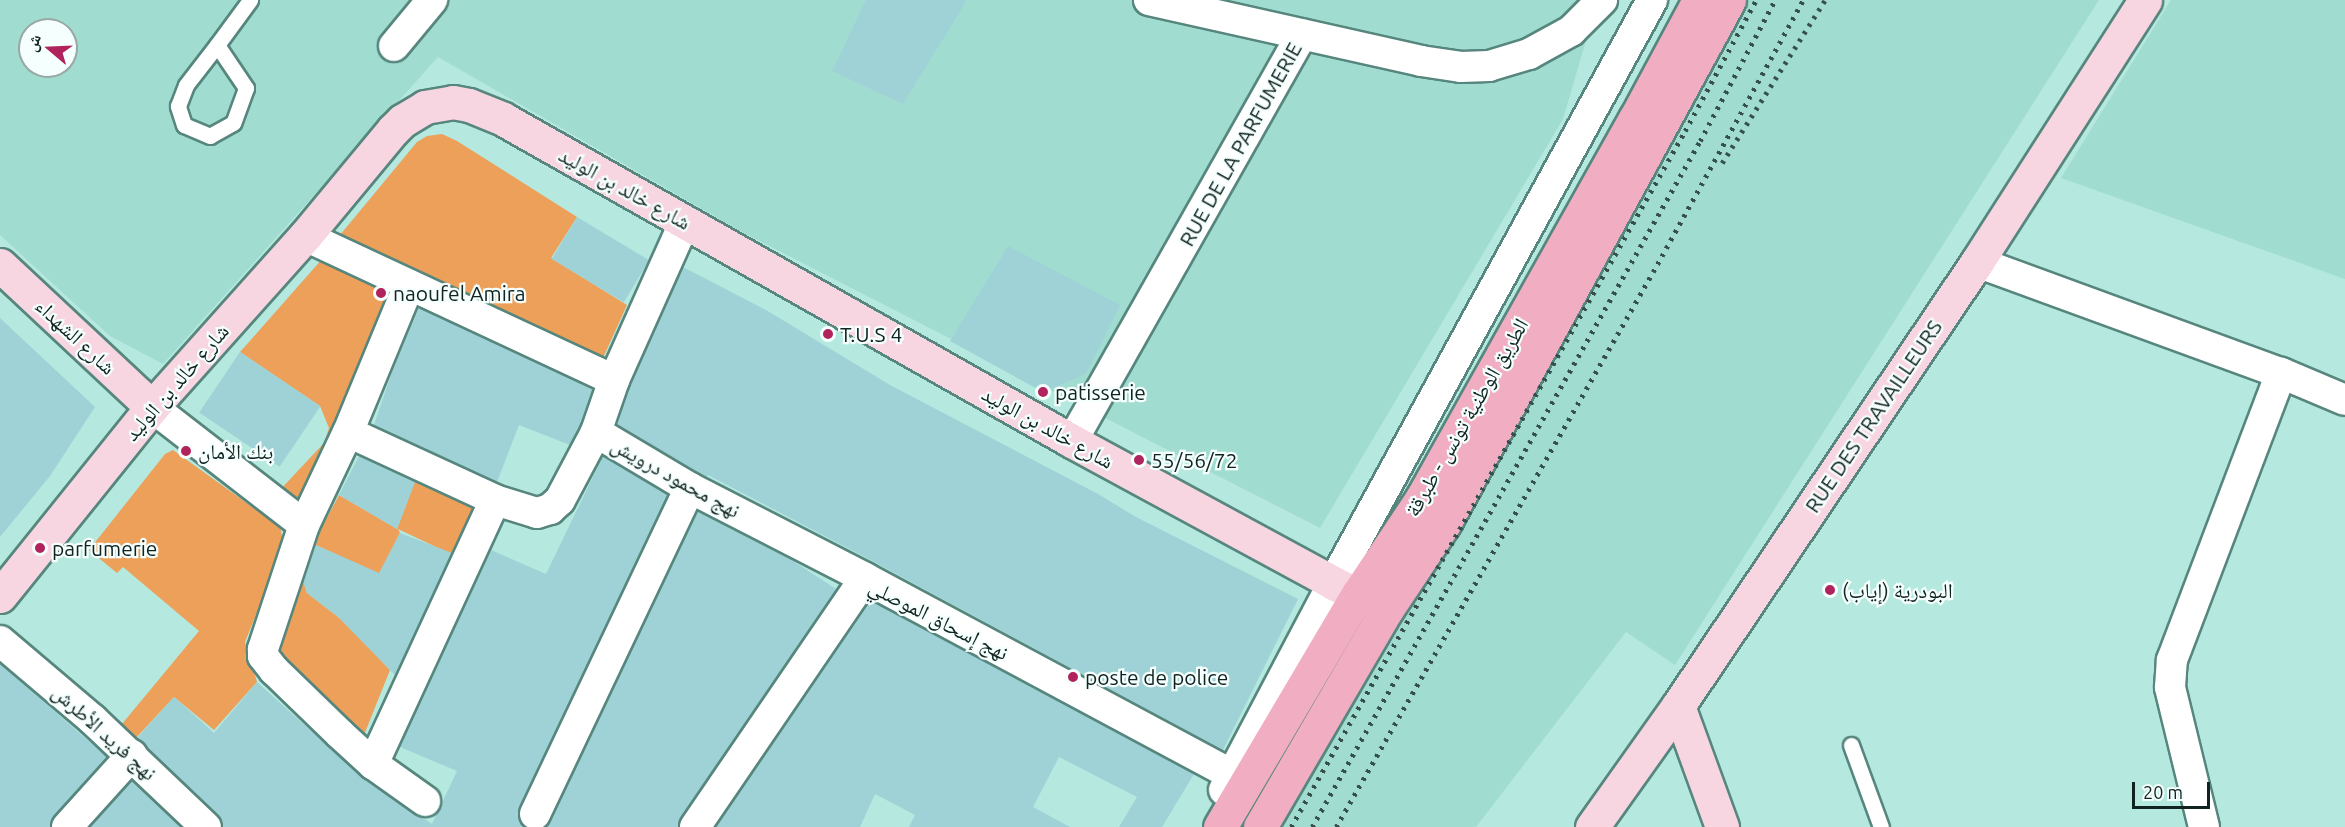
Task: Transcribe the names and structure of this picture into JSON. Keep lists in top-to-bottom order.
{
  "streets": {
    "main road": ["الطريق الوطنية تونس - طبرقة"],
    "street": [
      "RUE DE LA PARFUMERIE",
      "شارع خالد بن الوليد",
      "شارع الشهداء",
      "RUE DES TRAVAILLEURS",
      "نهج محمود درويش",
      "نهج إسحاق الموصلي",
      "نهج فريد الأطرش"
    ]
  },
  "crossings": [
    ["RUE DE LA PARFUMERIE", "شارع خالد بن الوليد"],
    ["شارع خالد بن الوليد", "شارع الشهداء"],
    ["شارع خالد بن الوليد", "الطريق الوطنية تونس - طبرقة"],
    ["شارع خالد بن الوليد", "نهج محمود درويش"],
    ["الطريق الوطنية تونس - طبرقة", "نهج إسحاق الموصلي"],
    ["نهج محمود درويش", "نهج إسحاق الموصلي"]
  ],
  "places": [
    "naoufel Amira",
    "T.U.S 4",
    "patisserie",
    "بنك الأمان",
    "55/56/72",
    "parfumerie",
    "البودرية (إياب)",
    "poste de police"
  ],
  "scale_bar": "20 m",
  "north": "left"
}
